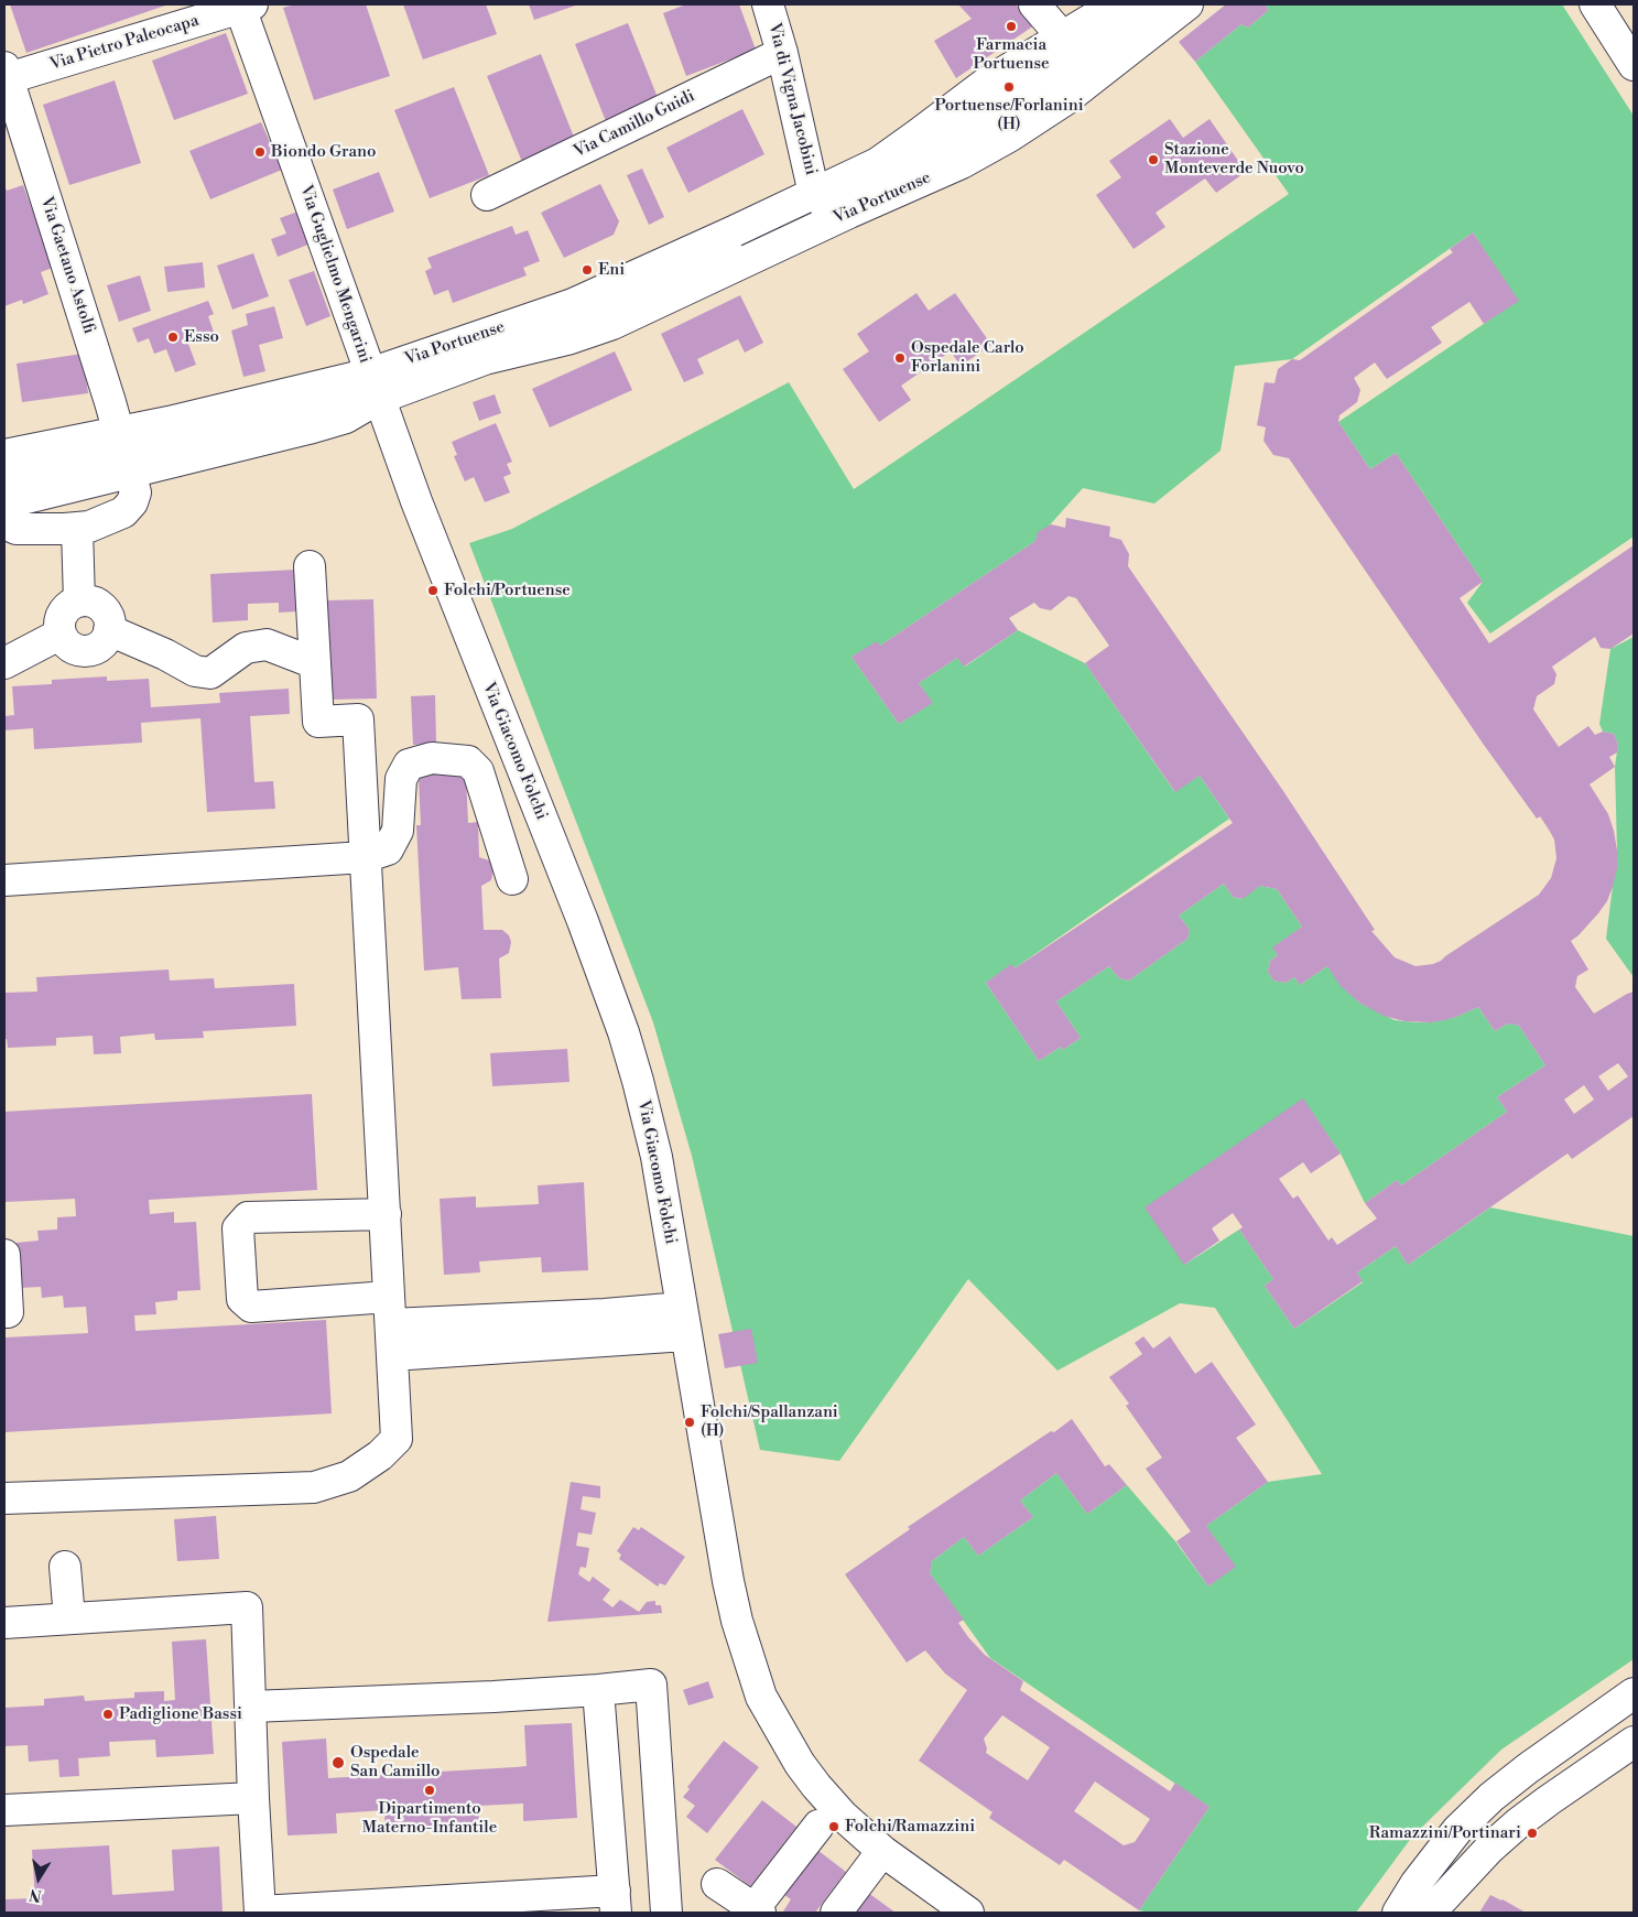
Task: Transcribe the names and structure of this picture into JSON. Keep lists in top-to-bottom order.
{
  "streets": {
    "street": [
      "Via Pietro Paleocapa",
      "Via di Vigna Jacobini",
      "Via Camillo Guidi",
      "Via Portuense",
      "Via Gaetano Astolfi",
      "Via Guglielmo Mengarini",
      "Via Giacomo Folchi"
    ]
  },
  "crossings": [
    ["Via Pietro Paleocapa", "Via Gaetano Astolfi"],
    ["Via Pietro Paleocapa", "Via Guglielmo Mengarini"],
    ["Via di Vigna Jacobini", "Via Camillo Guidi"],
    ["Via di Vigna Jacobini", "Via Portuense"],
    ["Via Portuense", "Via Gaetano Astolfi"],
    ["Via Portuense", "Via Guglielmo Mengarini"],
    ["Via Portuense", "Via Giacomo Folchi"],
    ["Via Guglielmo Mengarini", "Via Giacomo Folchi"]
  ],
  "places": [
    "Farmacia Portuense",
    "Portuense/Forlanini (H)",
    "Biondo Grano",
    "Stazione Monteverde Nuovo",
    "Eni",
    "Esso",
    "Ospedale Carlo Forlanini",
    "Folchi/Portuense",
    "Folchi/Spallanzani (H)",
    "Padiglione Bassi",
    "Ospedale San Camillo",
    "Dipartimento Materno-Infantile",
    "Folchi/Ramazzini",
    "Ramazzini/Portinari"
  ],
  "north": "bottom"
}
